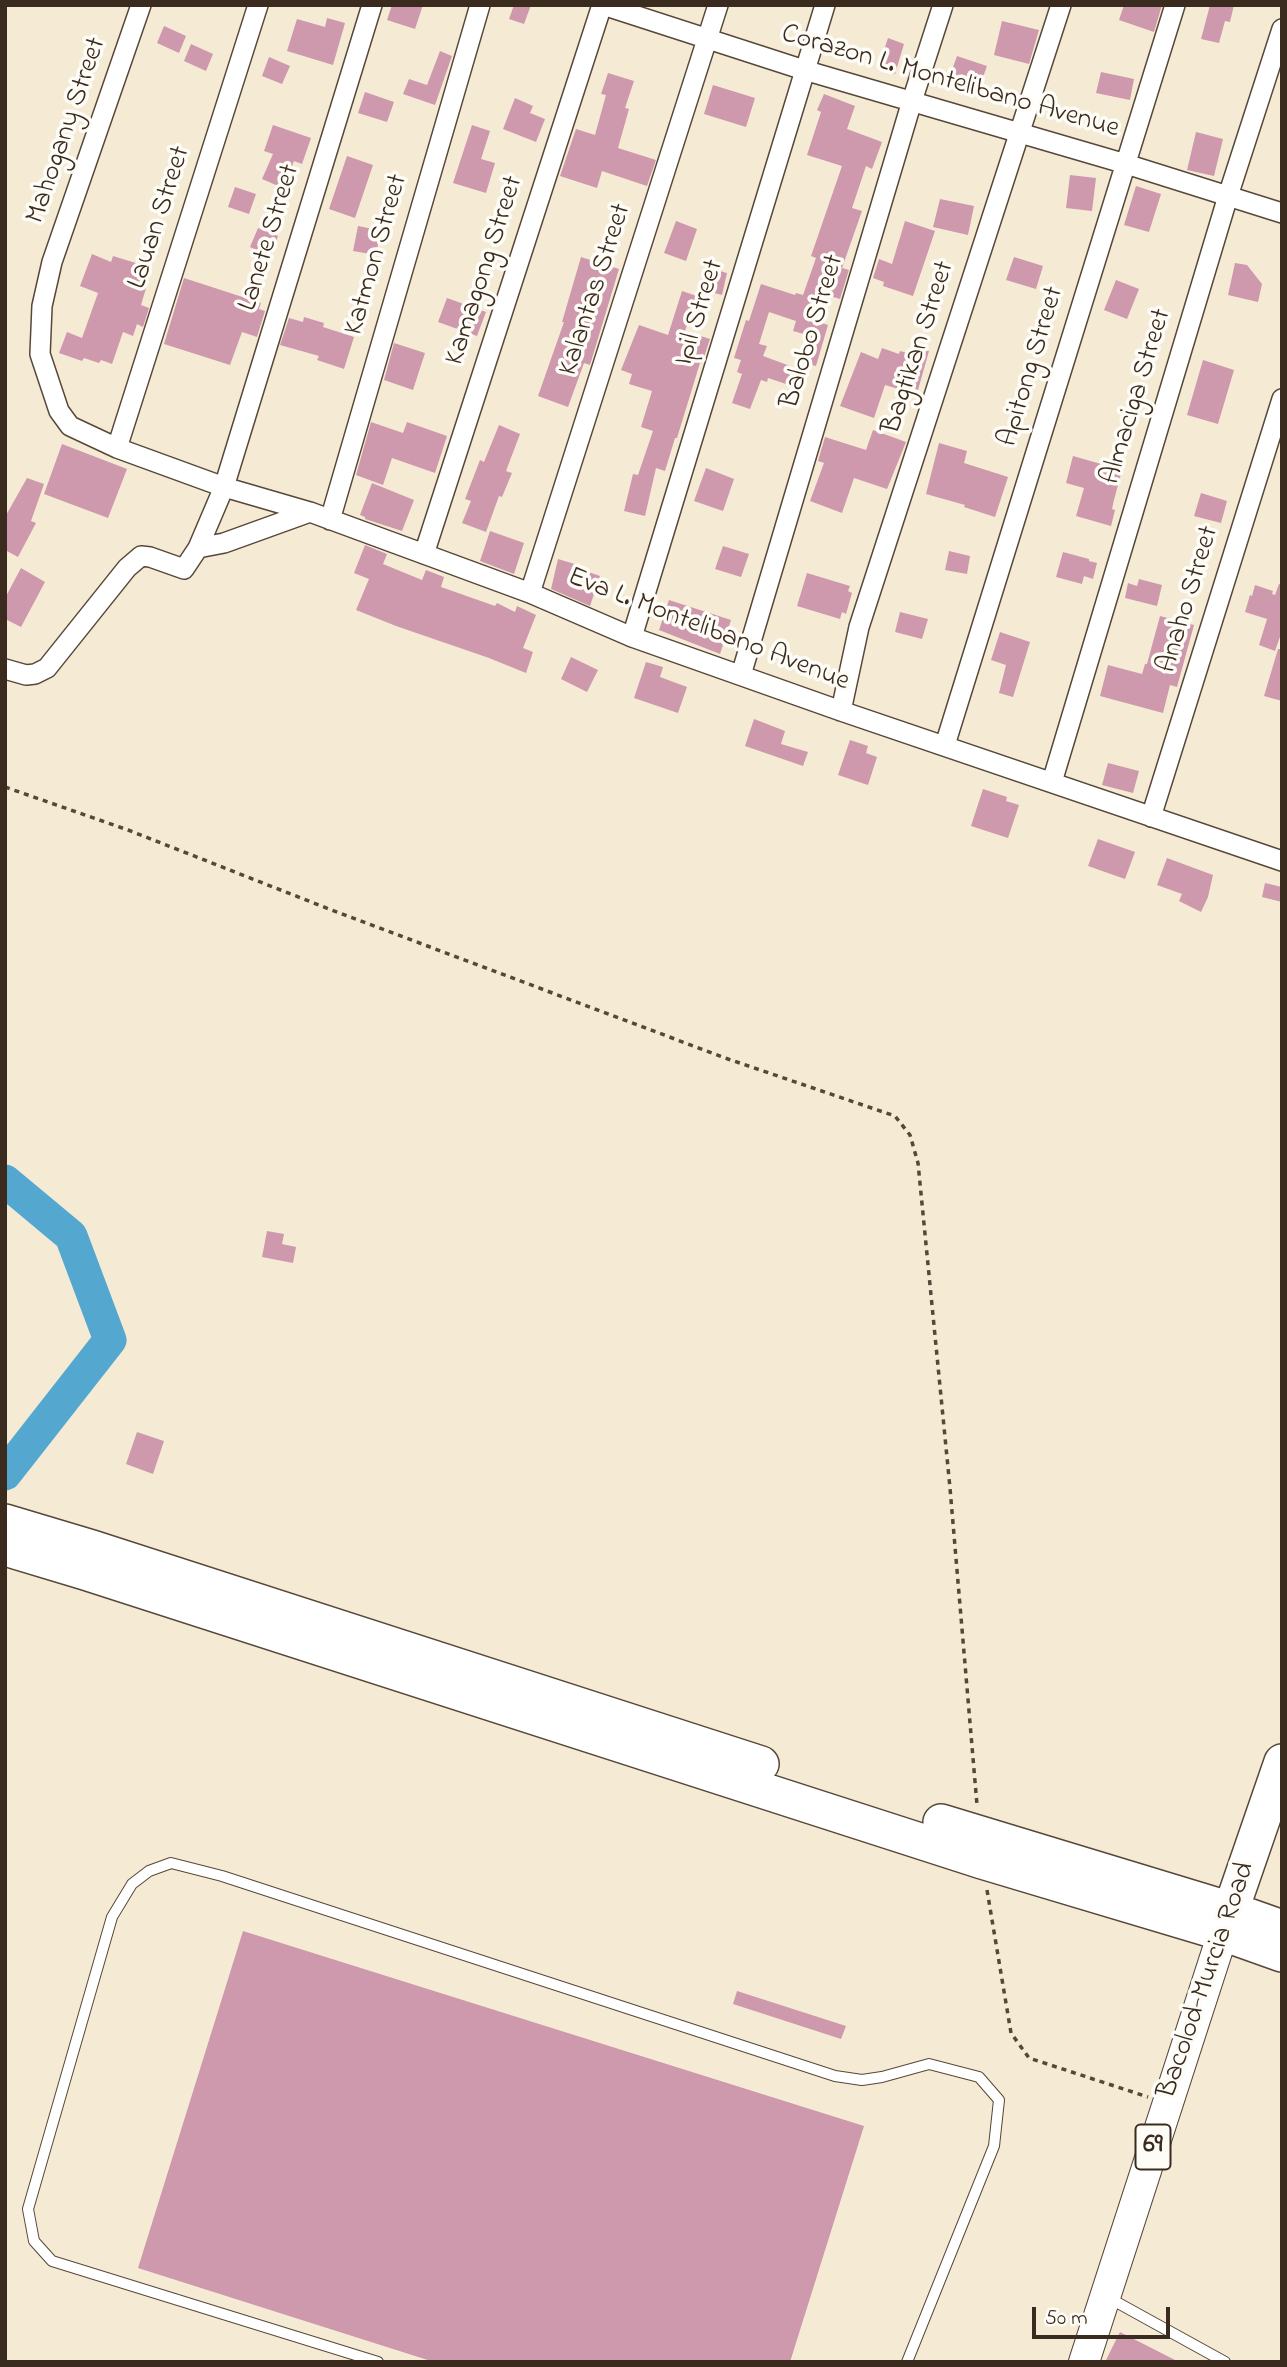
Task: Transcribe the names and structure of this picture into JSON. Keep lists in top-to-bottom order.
{
  "streets": {
    "highway": ["Bacolod-Murcia Road", "69"],
    "street": [
      "Corazon L. Montelibano Avenue",
      "Mahogany Street",
      "Lauan Street",
      "Lanete Street",
      "Katmon Street",
      "Kamagong Street",
      "Kalantas Street",
      "Ipil Street",
      "Balobo Street",
      "Bagtikan Street",
      "Apitong Street",
      "Almaciga Street",
      "Anaho Street",
      "Eva L. Montelibano Avenue"
    ]
  },
  "crossings": [
    ["Corazon L. Montelibano Avenue", "Kamagong Street"],
    ["Corazon L. Montelibano Avenue", "Kalantas Street"],
    ["Corazon L. Montelibano Avenue", "Ipil Street"],
    ["Corazon L. Montelibano Avenue", "Balobo Street"],
    ["Corazon L. Montelibano Avenue", "Bagtikan Street"],
    ["Corazon L. Montelibano Avenue", "Apitong Street"],
    ["Corazon L. Montelibano Avenue", "Almaciga Street"],
    ["Mahogany Street", "Lauan Street"],
    ["Mahogany Street", "Eva L. Montelibano Avenue"],
    ["Lauan Street", "Eva L. Montelibano Avenue"],
    ["Lanete Street", "Eva L. Montelibano Avenue"],
    ["Katmon Street", "Eva L. Montelibano Avenue"],
    ["Kamagong Street", "Eva L. Montelibano Avenue"],
    ["Kalantas Street", "Eva L. Montelibano Avenue"],
    ["Ipil Street", "Eva L. Montelibano Avenue"],
    ["Balobo Street", "Eva L. Montelibano Avenue"],
    ["Bagtikan Street", "Eva L. Montelibano Avenue"],
    ["Apitong Street", "Eva L. Montelibano Avenue"],
    ["Almaciga Street", "Eva L. Montelibano Avenue"],
    ["Anaho Street", "Eva L. Montelibano Avenue"]
  ],
  "scale_bar": "50 m"
}
